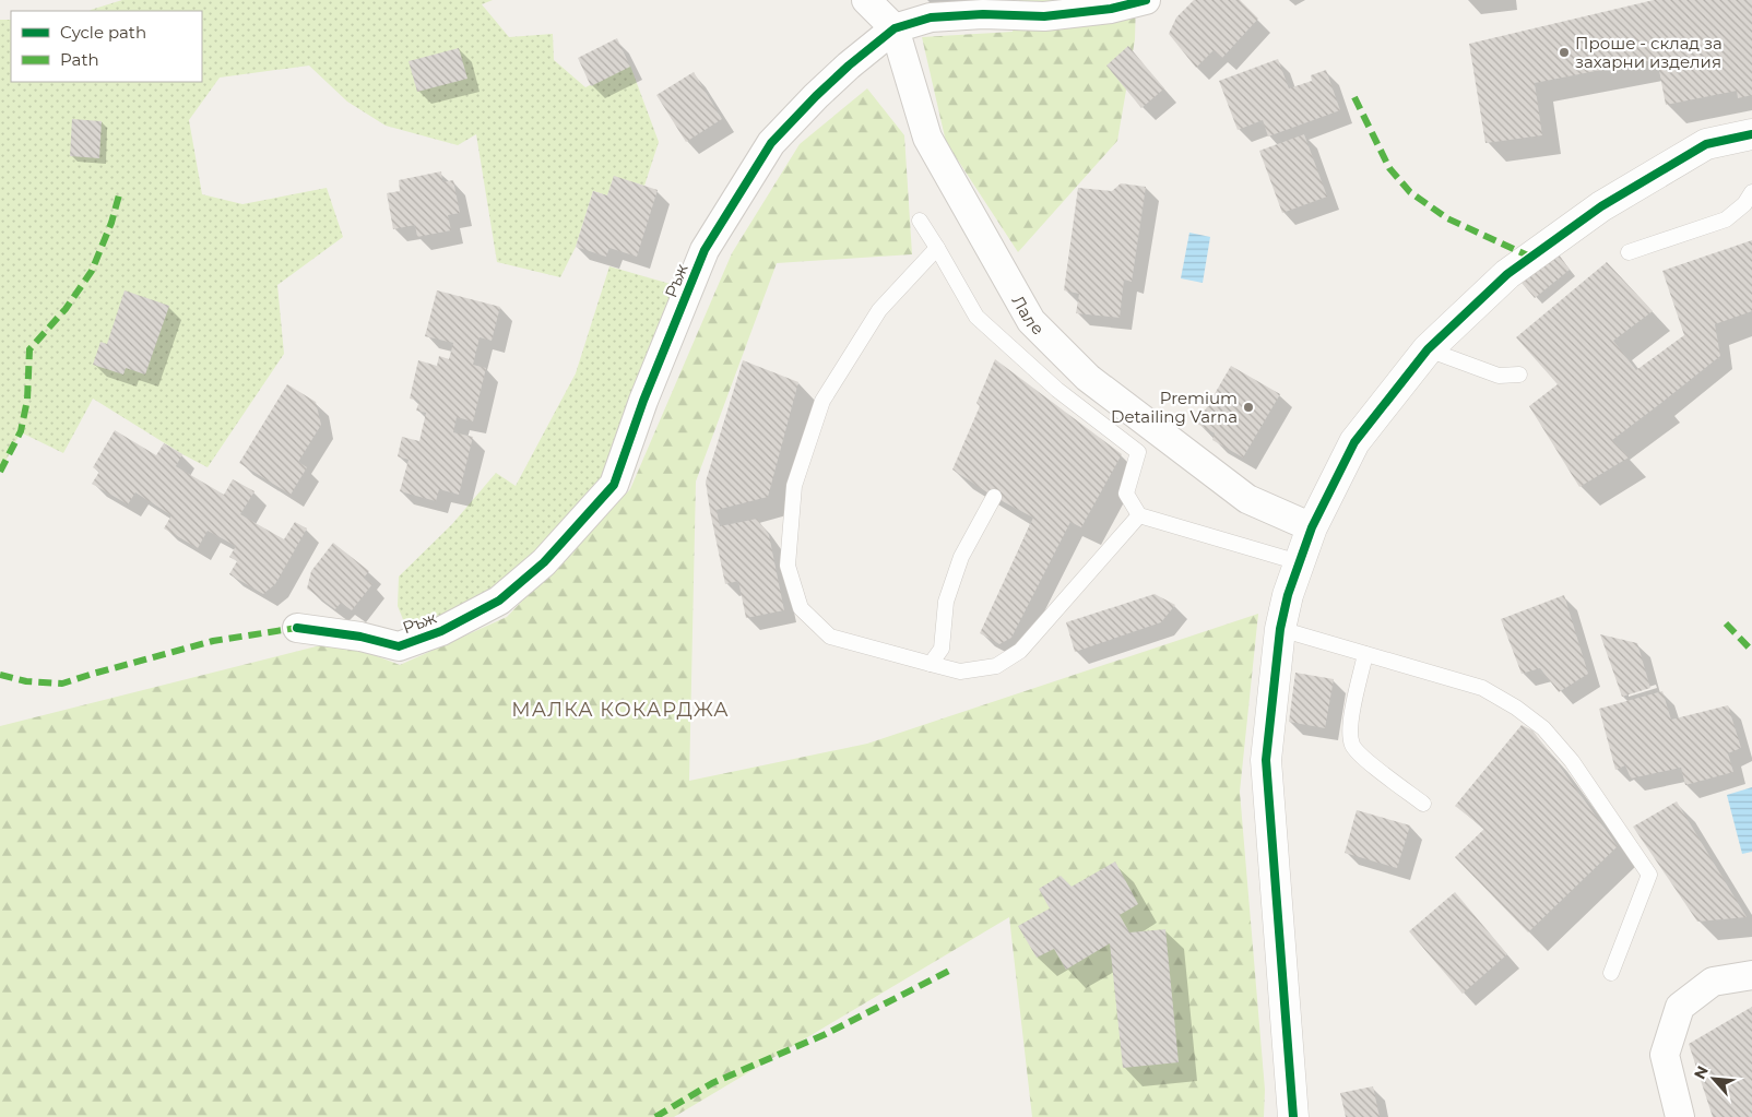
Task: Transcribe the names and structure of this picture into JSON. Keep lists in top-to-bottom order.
{
  "streets": {
    "street": ["Ръж", "Лале"]
  },
  "crossings": [
    ["Ръж", "Лале"]
  ],
  "districts": ["МАЛКА КОКАРДЖА"],
  "places": ["Проше - склад за захарни изделия", "Premium Detailing Varna"],
  "legend": ["Cycle path", "Path"],
  "north": "top left"
}
